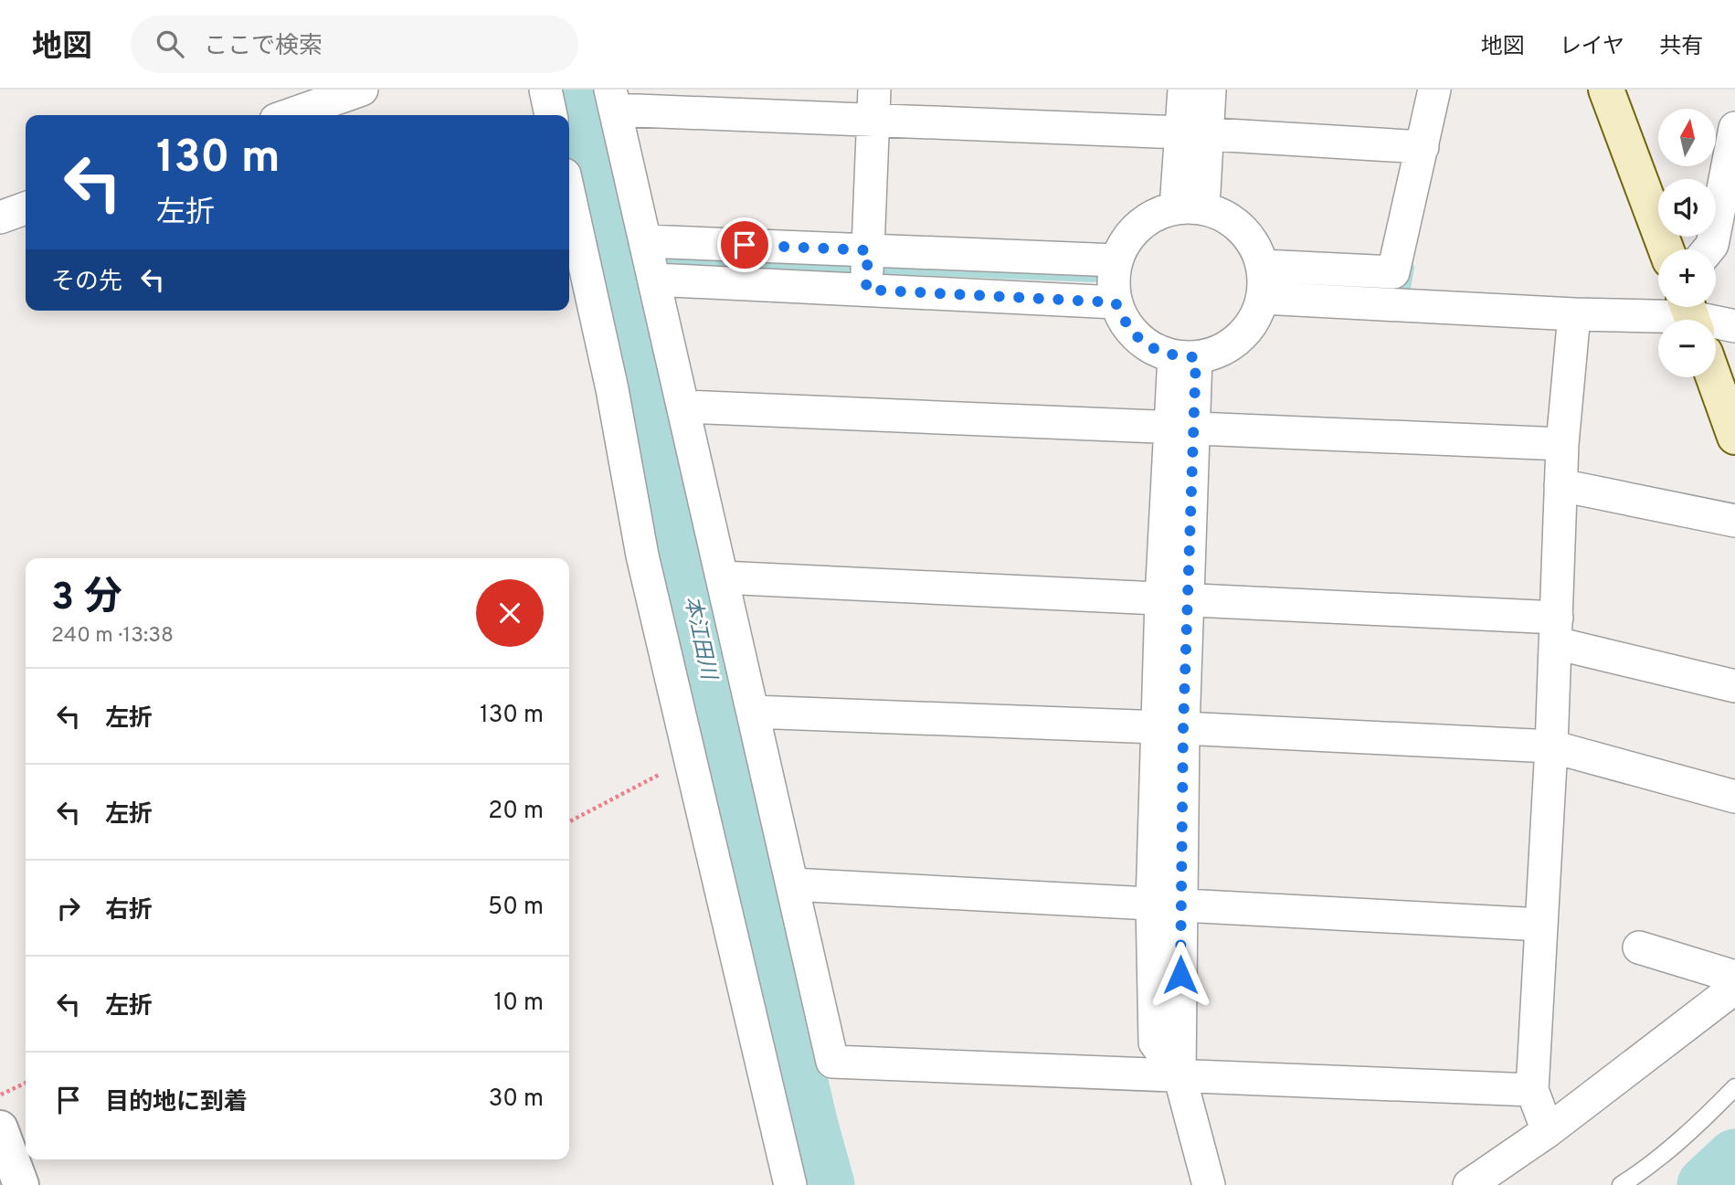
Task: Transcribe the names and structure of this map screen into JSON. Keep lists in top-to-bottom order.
{
  "water": ["本江田川"],
  "north": "top",
  "page": {
    "header": "地図",
    "search": "ここで検索",
    "nav": ["地図", "レイヤ", "共有"],
    "map_buttons": ["+", "−"],
    "turn": ["130 m", "左折"],
    "then": "その先",
    "heading": ["3 分", "240 m · 13:38"],
    "list": [
      {
        "name": "左折",
        "value": "130 m"
      },
      {
        "name": "左折",
        "value": "20 m"
      },
      {
        "name": "右折",
        "value": "50 m"
      },
      {
        "name": "左折",
        "value": "10 m"
      },
      {
        "name": "目的地に到着",
        "value": "30 m"
      }
    ]
  }
}
